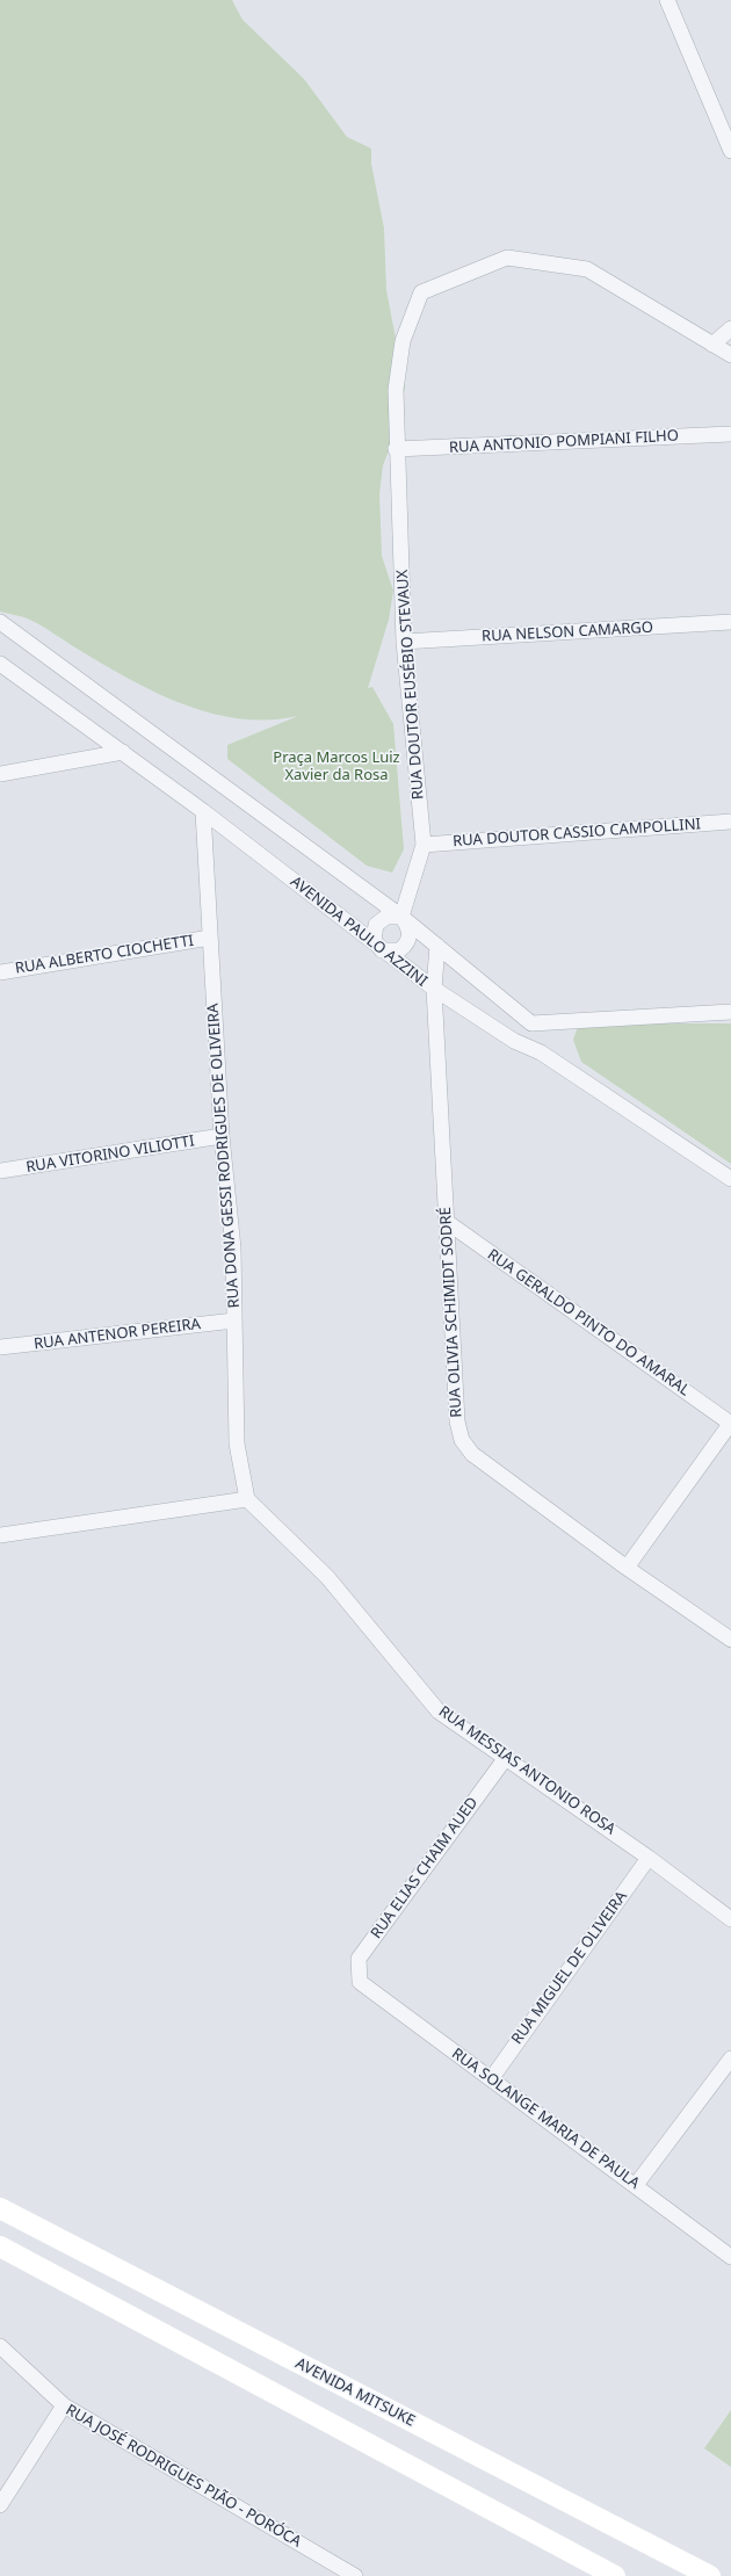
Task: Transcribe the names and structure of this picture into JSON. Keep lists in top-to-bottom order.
{
  "streets": {
    "main road": ["AVENIDA MITSUKE"],
    "street": [
      "RUA ANTONIO POMPIANI FILHO",
      "RUA NELSON CAMARGO",
      "RUA DOUTOR EUSÉBIO STEVAUX",
      "RUA DOUTOR CASSIO CAMPOLLINI",
      "AVENIDA PAULO AZZINI",
      "RUA ALBERTO CIOCHETTI",
      "RUA VITORINO VILIOTTI",
      "RUA DONA GESSI RODRIGUES DE OLIVEIRA",
      "RUA OLIVIA SCHIMIDT SODRÉ",
      "RUA GERALDO PINTO DO AMARAL",
      "RUA ANTENOR PEREIRA",
      "RUA MESSIAS ANTONIO ROSA",
      "RUA ELIAS CHAIM AUED",
      "RUA MIGUEL DE OLIVEIRA",
      "RUA SOLANGE MARIA DE PAULA",
      "RUA JOSÉ RODRIGUES PIÃO - PORÓCA"
    ]
  },
  "crossings": [
    ["RUA ANTONIO POMPIANI FILHO", "RUA DOUTOR EUSÉBIO STEVAUX"],
    ["RUA NELSON CAMARGO", "RUA DOUTOR EUSÉBIO STEVAUX"],
    ["RUA DOUTOR EUSÉBIO STEVAUX", "RUA DOUTOR CASSIO CAMPOLLINI"],
    ["RUA DOUTOR EUSÉBIO STEVAUX", "AVENIDA PAULO AZZINI"],
    ["AVENIDA PAULO AZZINI", "RUA DONA GESSI RODRIGUES DE OLIVEIRA"],
    ["AVENIDA PAULO AZZINI", "RUA OLIVIA SCHIMIDT SODRÉ"],
    ["RUA ALBERTO CIOCHETTI", "RUA DONA GESSI RODRIGUES DE OLIVEIRA"],
    ["RUA VITORINO VILIOTTI", "RUA DONA GESSI RODRIGUES DE OLIVEIRA"],
    ["RUA DONA GESSI RODRIGUES DE OLIVEIRA", "RUA ANTENOR PEREIRA"],
    ["RUA DONA GESSI RODRIGUES DE OLIVEIRA", "RUA MESSIAS ANTONIO ROSA"],
    ["RUA OLIVIA SCHIMIDT SODRÉ", "RUA GERALDO PINTO DO AMARAL"],
    ["RUA MESSIAS ANTONIO ROSA", "RUA ELIAS CHAIM AUED"],
    ["RUA MESSIAS ANTONIO ROSA", "RUA MIGUEL DE OLIVEIRA"],
    ["RUA ELIAS CHAIM AUED", "RUA SOLANGE MARIA DE PAULA"],
    ["RUA MIGUEL DE OLIVEIRA", "RUA SOLANGE MARIA DE PAULA"]
  ],
  "parks": ["Praça Marcos Luiz Xavier da Rosa"]
}
